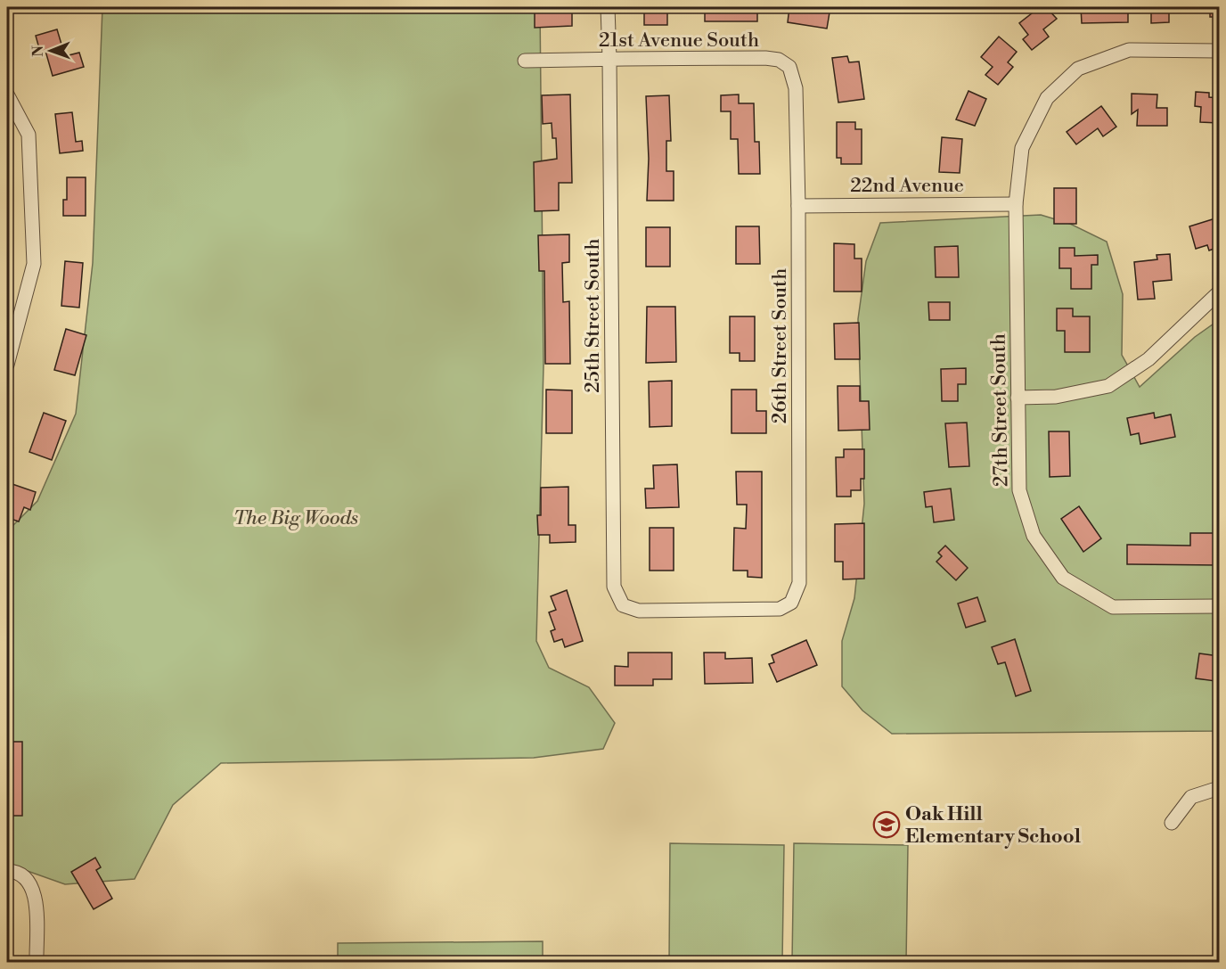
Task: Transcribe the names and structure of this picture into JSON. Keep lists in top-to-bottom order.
{
  "streets": {
    "street": [
      "21st Avenue South",
      "22nd Avenue",
      "25th Street South",
      "26th Street South",
      "27th Street South"
    ]
  },
  "crossings": [
    ["21st Avenue South", "25th Street South"],
    ["21st Avenue South", "26th Street South"],
    ["22nd Avenue", "26th Street South"],
    ["22nd Avenue", "27th Street South"],
    ["25th Street South", "26th Street South"]
  ],
  "parks": ["The Big Woods"],
  "places": {
    "school or university": ["Oak Hill Elementary School"]
  },
  "north": "left"
}
